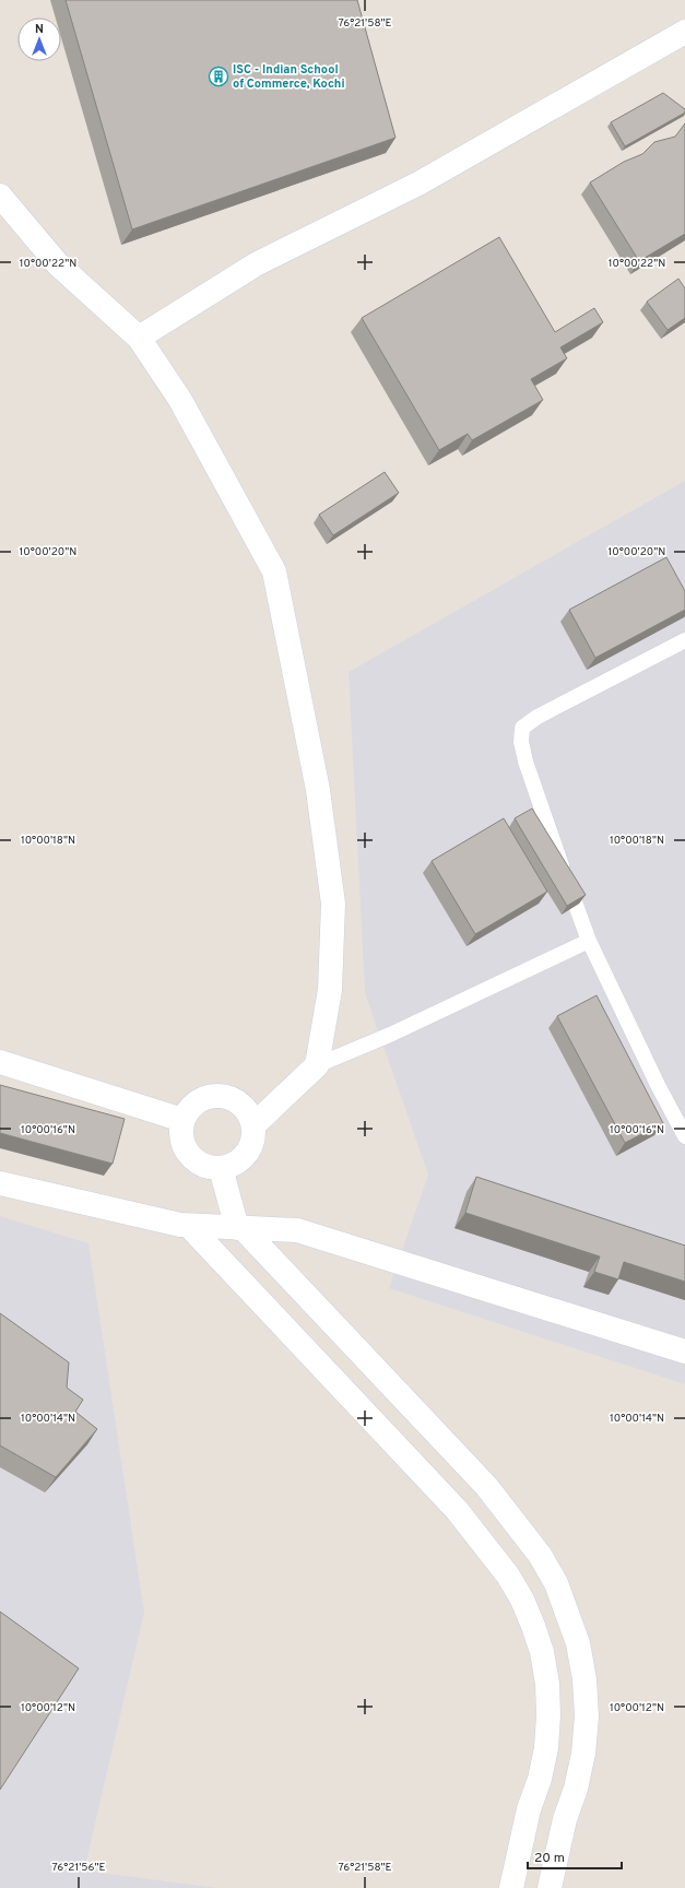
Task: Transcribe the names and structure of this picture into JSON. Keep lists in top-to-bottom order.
{
  "places": {
    "building": ["ISC - Indian School of Commerce, Kochi"]
  },
  "scale_bar": "20 m",
  "north": "top",
  "coordinates": [
    "76°21'58\"E",
    "10°00'22\"N",
    "10°00'20\"N",
    "10°00'18\"N",
    "10°00'16\"N",
    "10°00'14\"N",
    "10°00'12\"N",
    "76°21'56\"E"
  ]
}
